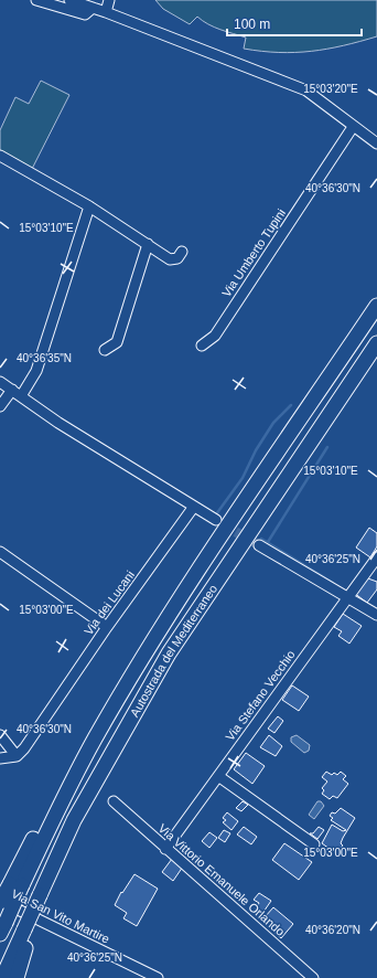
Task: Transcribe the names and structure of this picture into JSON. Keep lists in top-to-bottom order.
{
  "streets": {
    "highway": ["Autostrada del Mediterraneo"],
    "street": [
      "Via Umberto Tupini",
      "Via dei Lucani",
      "Via Stefano Vecchio",
      "Via Vittorio Emanuele Orlando",
      "Via San Vito Martire"
    ]
  },
  "crossings": [
    ["Via Stefano Vecchio", "Via Vittorio Emanuele Orlando"]
  ],
  "scale_bar": "100 m",
  "coordinates": [
    "15°03'20\"E",
    "40°36'30\"N",
    "15°03'10\"E",
    "40°36'35\"N",
    "40°36'25\"N",
    "15°03'00\"E",
    "40°36'20\"N"
  ]
}
